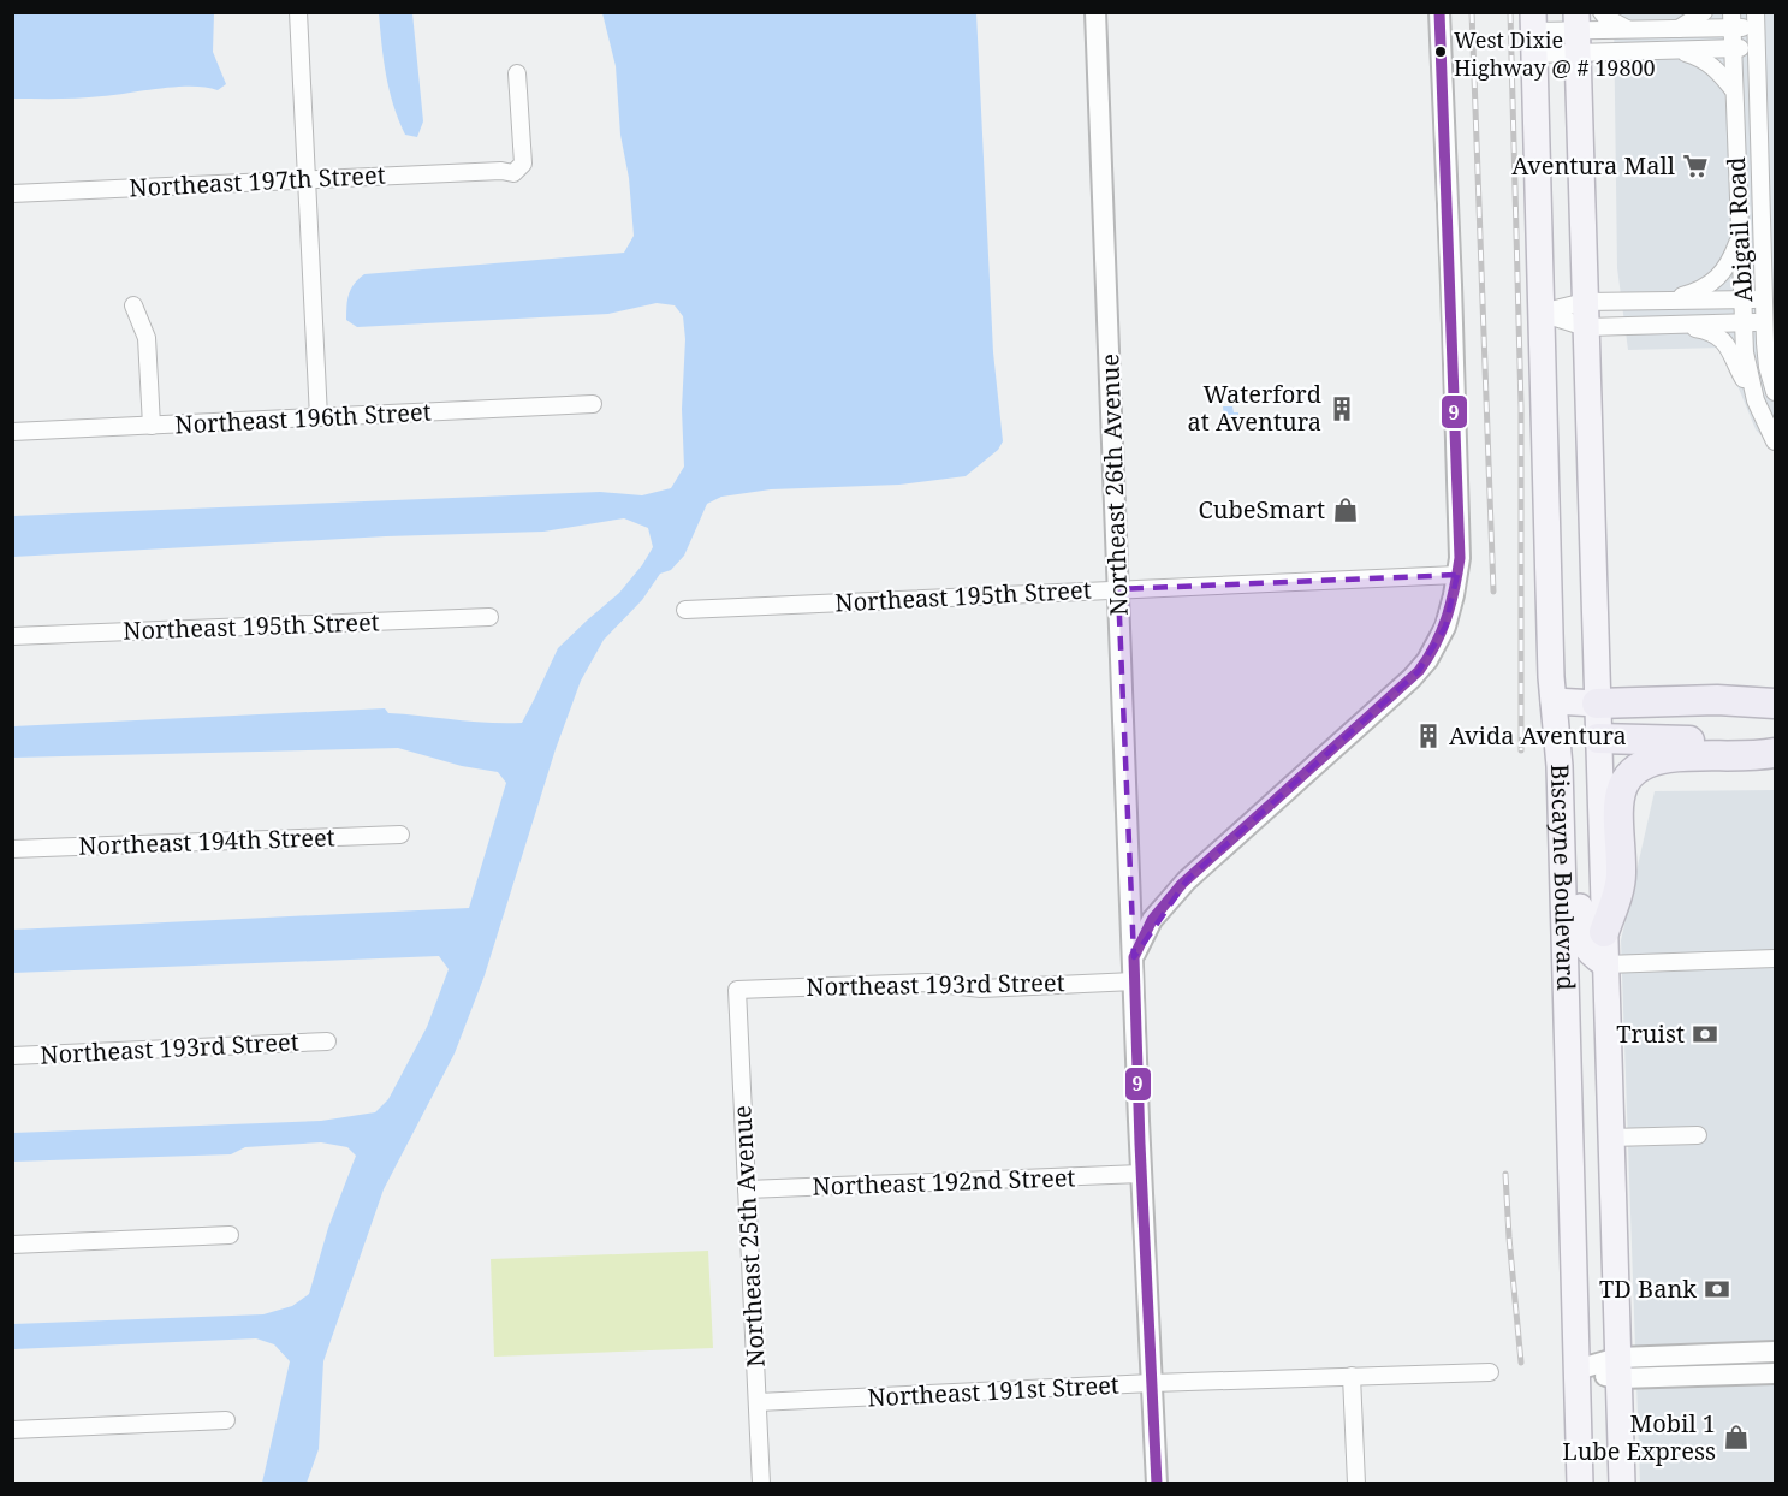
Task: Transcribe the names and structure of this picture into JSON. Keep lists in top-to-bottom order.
{
  "streets": {
    "main road": ["Biscayne Boulevard"],
    "street": [
      "Northeast 197th Street",
      "Abigail Road",
      "Northeast 196th Street",
      "Northeast 26th Avenue",
      "Northeast 195th Street",
      "Northeast 194th Street",
      "Northeast 193rd Street",
      "Northeast 192nd Street",
      "Northeast 25th Avenue",
      "Northeast 191st Street"
    ]
  },
  "crossings": [
    ["Northeast 26th Avenue", "Northeast 195th Street"],
    ["Northeast 26th Avenue", "Northeast 193rd Street"],
    ["Northeast 26th Avenue", "Northeast 192nd Street"],
    ["Northeast 26th Avenue", "Northeast 191st Street"],
    ["Northeast 193rd Street", "Northeast 25th Avenue"],
    ["Northeast 192nd Street", "Northeast 25th Avenue"],
    ["Northeast 25th Avenue", "Northeast 191st Street"]
  ],
  "places": {
    "other": ["West Dixie Highway @ # 19800"],
    "supermarket": ["Aventura Mall"],
    "building": ["Waterford at Aventura", "Avida Aventura"],
    "shop": ["CubeSmart", "Mobil 1 Lube Express"],
    "bank": ["Truist", "TD Bank"]
  },
  "lines": ["transit line 9"]
}
